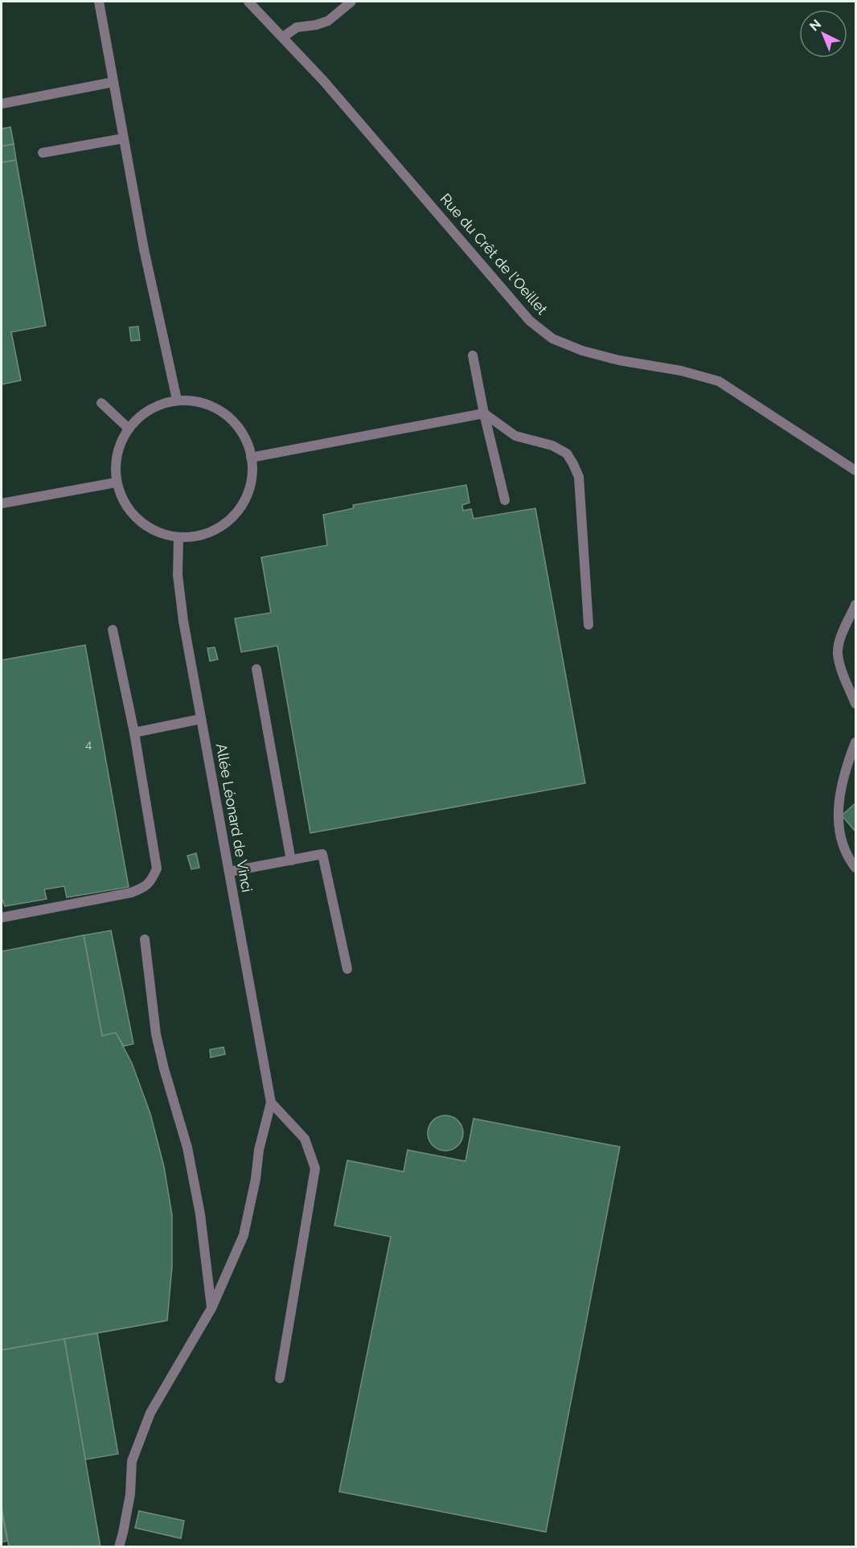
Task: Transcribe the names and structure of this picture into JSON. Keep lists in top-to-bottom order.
{
  "streets": {
    "street": ["Rue du Crêt de l'Oeillet", "Allée Léonard de Vinci"]
  },
  "house_numbers": ["4"],
  "north": "top left"
}
